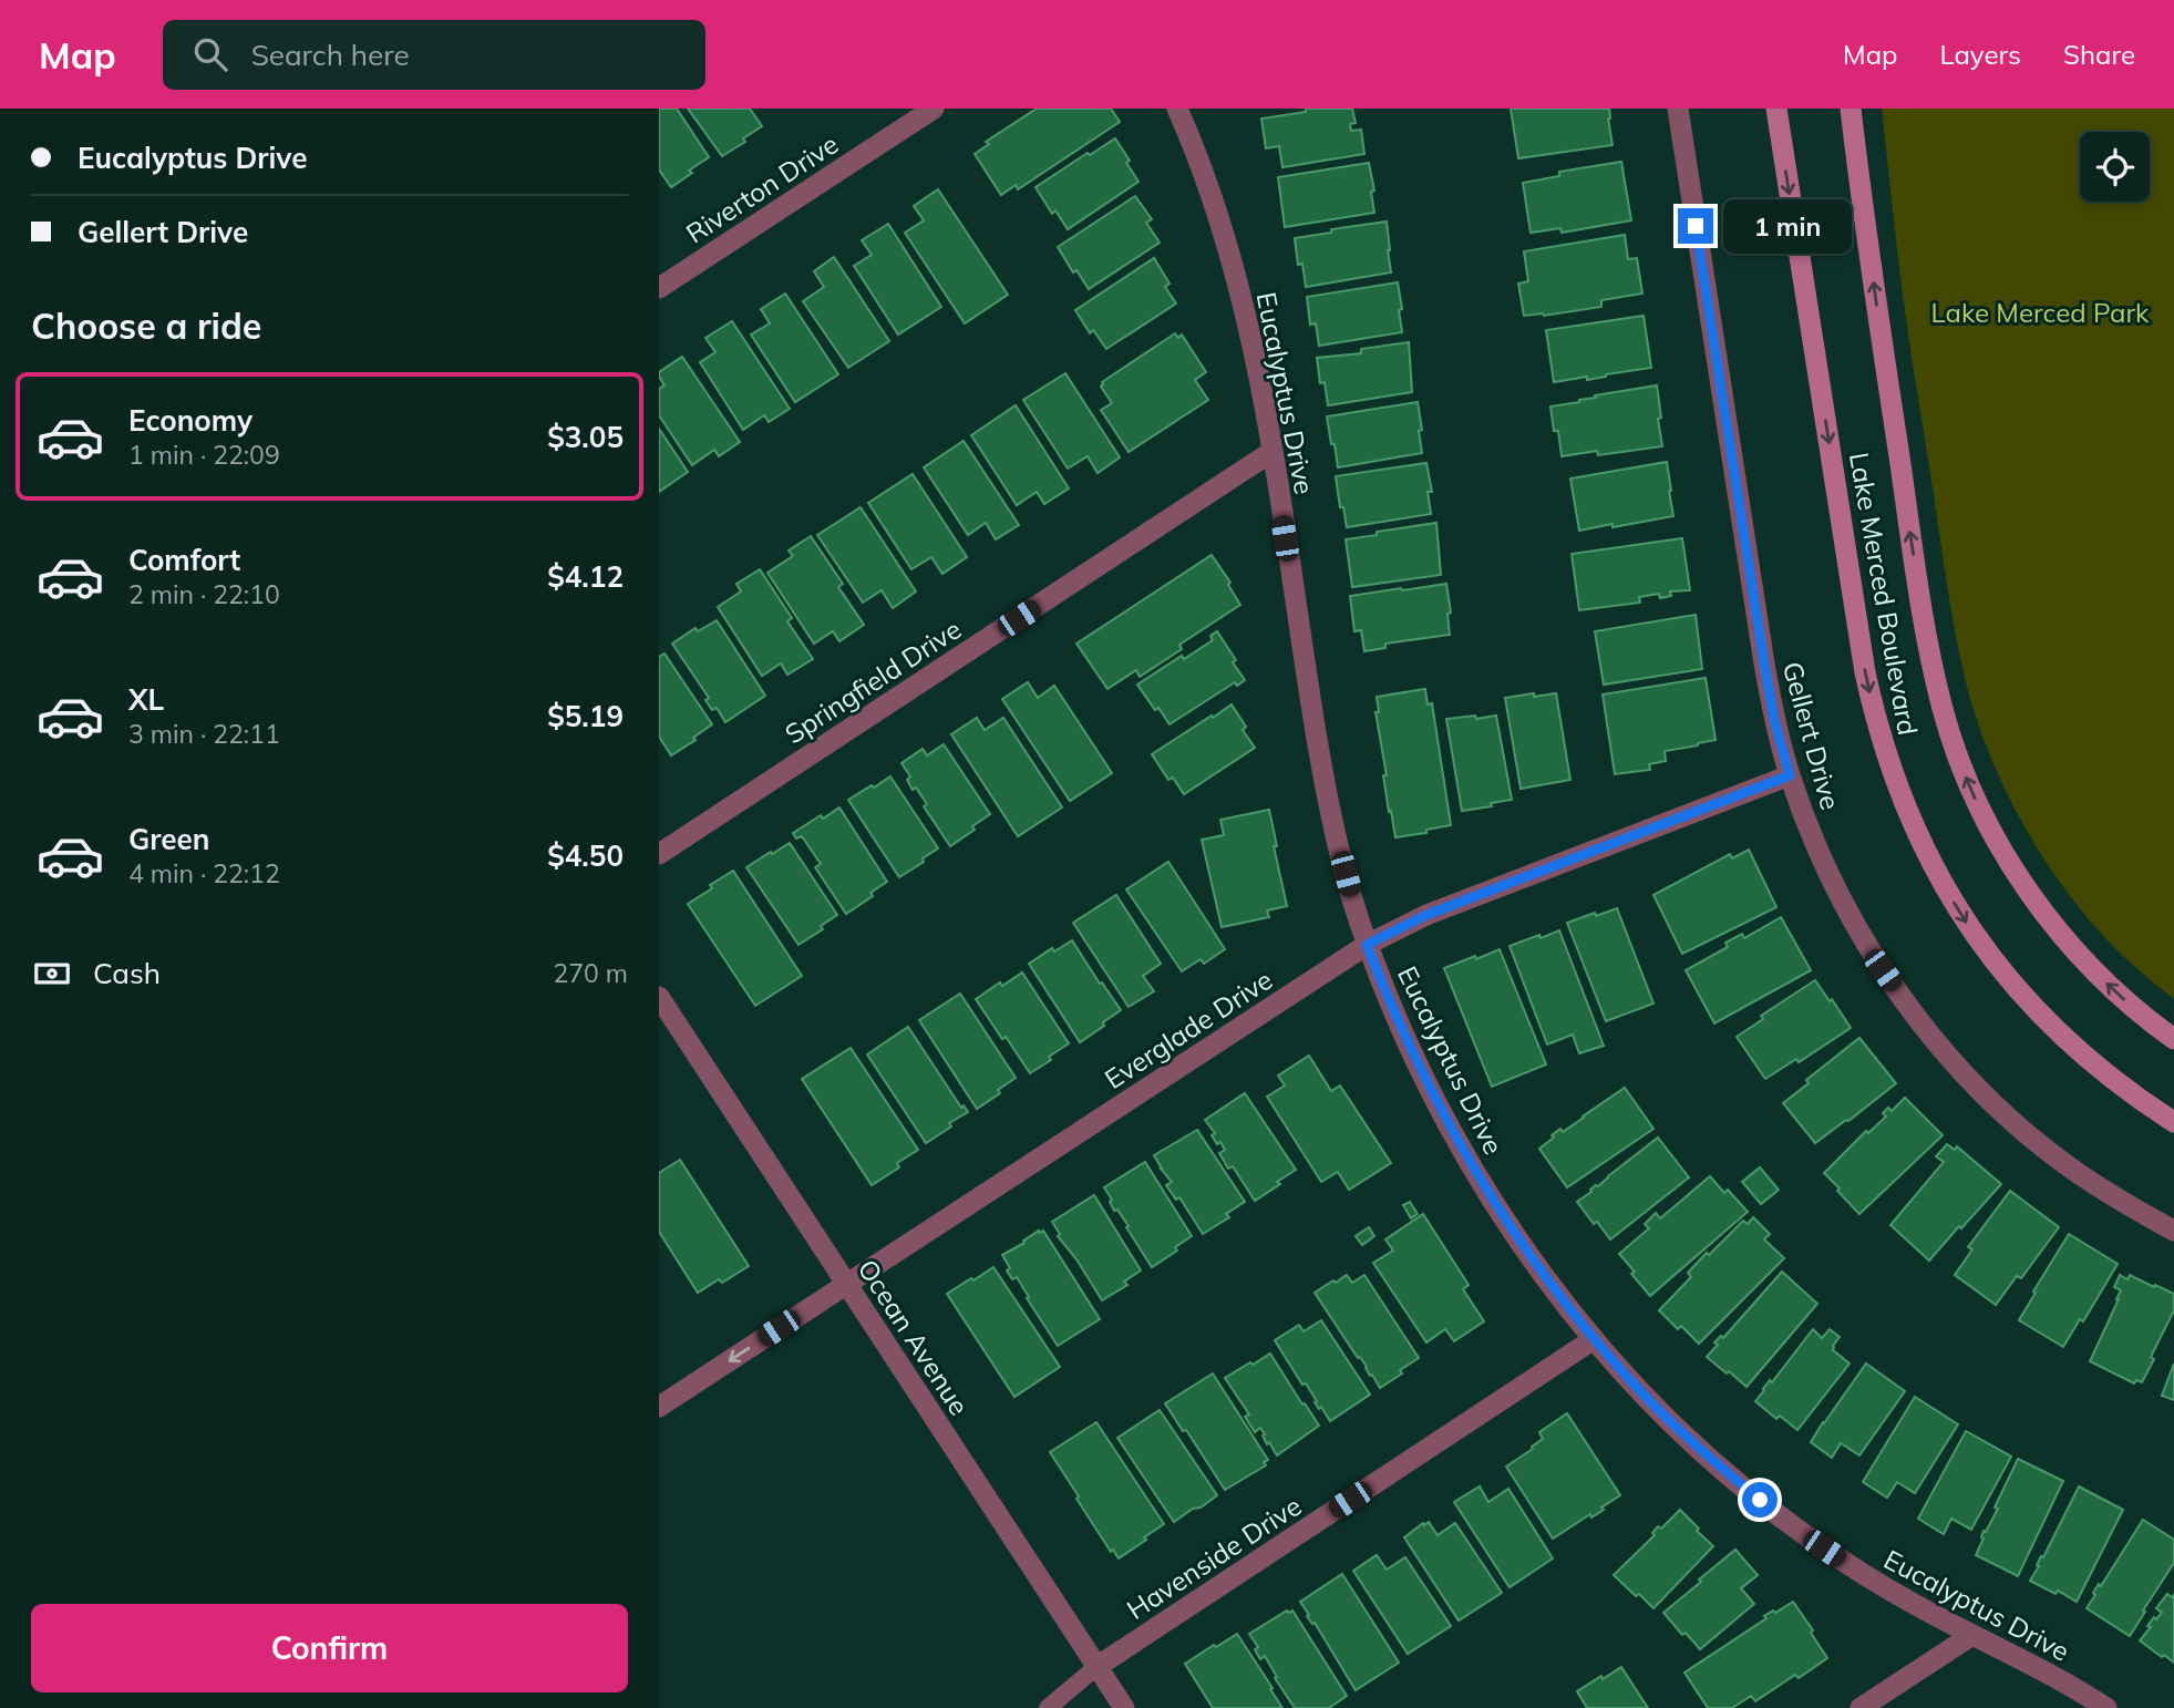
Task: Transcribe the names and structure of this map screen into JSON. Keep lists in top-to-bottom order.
{
  "streets": {
    "main road": ["Lake Merced Boulevard"],
    "street": [
      "Riverton Drive",
      "Eucalyptus Drive",
      "Springfield Drive",
      "Gellert Drive",
      "Everglade Drive",
      "Ocean Avenue",
      "Havenside Drive"
    ]
  },
  "crossings": [
    ["Eucalyptus Drive", "Springfield Drive"],
    ["Eucalyptus Drive", "Everglade Drive"],
    ["Eucalyptus Drive", "Havenside Drive"],
    ["Gellert Drive", "Everglade Drive"],
    ["Everglade Drive", "Ocean Avenue"],
    ["Ocean Avenue", "Havenside Drive"]
  ],
  "parks": ["Lake Merced Park"],
  "page": {
    "header": "Map",
    "search": "Search here",
    "nav": ["Map", "Layers", "Share"],
    "banner": ["Eucalyptus Drive", "Gellert Drive"],
    "bubble": "1 min",
    "heading": "Choose a ride",
    "list": [
      {
        "name": "Economy",
        "note": "1 min · 22:09",
        "value": "$3.05"
      },
      {
        "name": "Comfort",
        "note": "2 min · 22:10",
        "value": "$4.12"
      },
      {
        "name": "XL",
        "note": "3 min · 22:11",
        "value": "$5.19"
      },
      {
        "name": "Green",
        "note": "4 min · 22:12",
        "value": "$4.50"
      }
    ],
    "pay": ["Cash", "270 m"],
    "buttons": "Confirm"
  }
}
